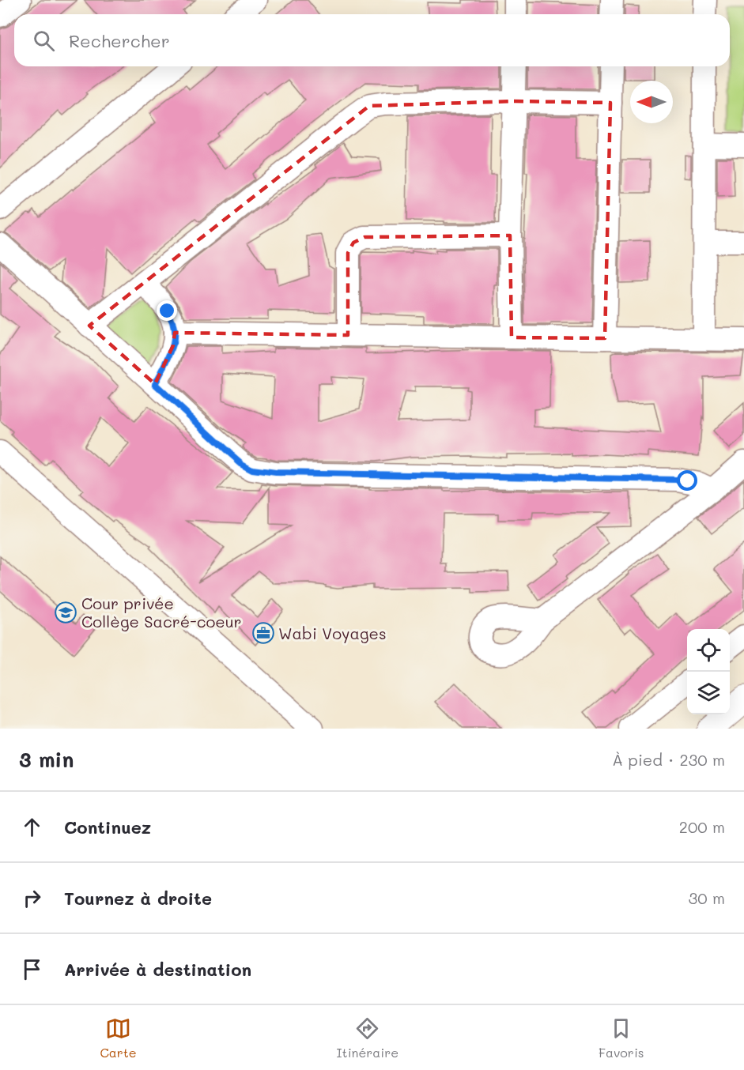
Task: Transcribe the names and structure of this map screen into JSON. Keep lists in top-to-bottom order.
{
  "places": {
    "school or university": ["Cour privée Collège Sacré-coeur"],
    "office": ["Wabi Voyages"]
  },
  "north": "left",
  "page": {
    "search": "Rechercher",
    "heading": ["3 min", "À pied · 230 m"],
    "list": [
      ["Continuez", "200 m"],
      ["Tournez à droite", "30 m"],
      "Arrivée à destination"
    ],
    "nav": ["Carte", "Itinéraire", "Favoris"]
  }
}
